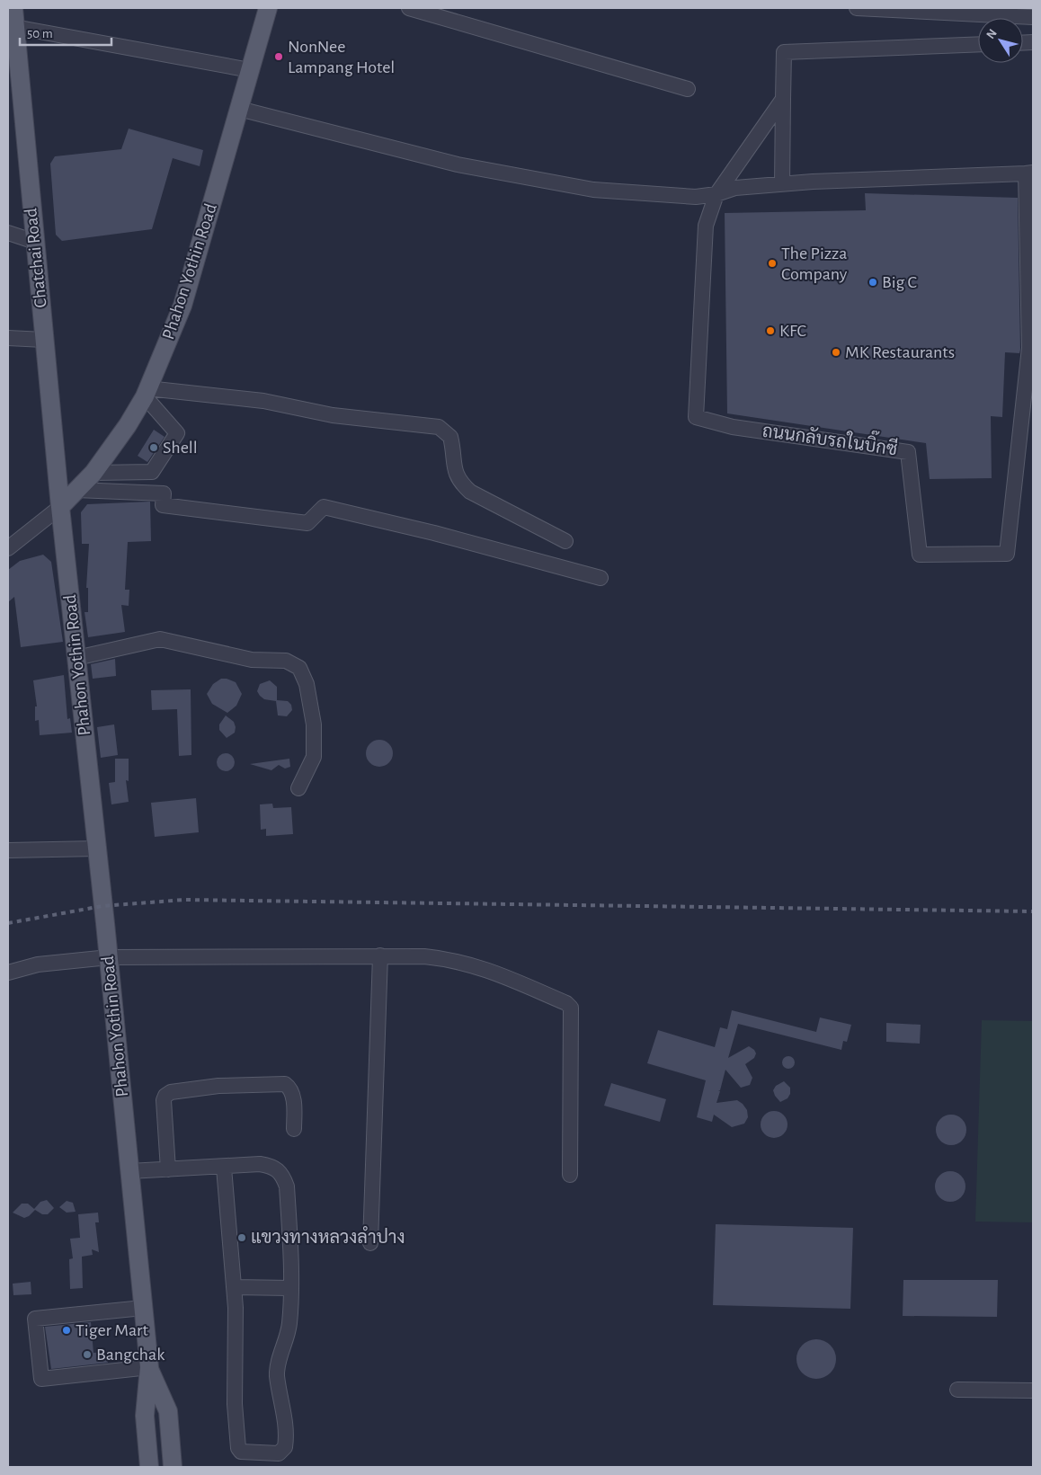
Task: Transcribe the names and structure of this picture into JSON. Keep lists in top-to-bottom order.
{
  "streets": {
    "main road": ["Chatchai Road", "Phahon Yothin Road"],
    "street": ["ถนนกลับรถในบิ๊กซี"]
  },
  "crossings": [
    ["Chatchai Road", "Phahon Yothin Road"]
  ],
  "places": [
    "NonNee Lampang Hotel",
    "The Pizza Company",
    "Big C",
    "KFC",
    "MK Restaurants",
    "Shell",
    "แขวงทางหลวงลำปาง",
    "Tiger Mart",
    "Bangchak"
  ],
  "scale_bar": "50 m",
  "north": "top left"
}
